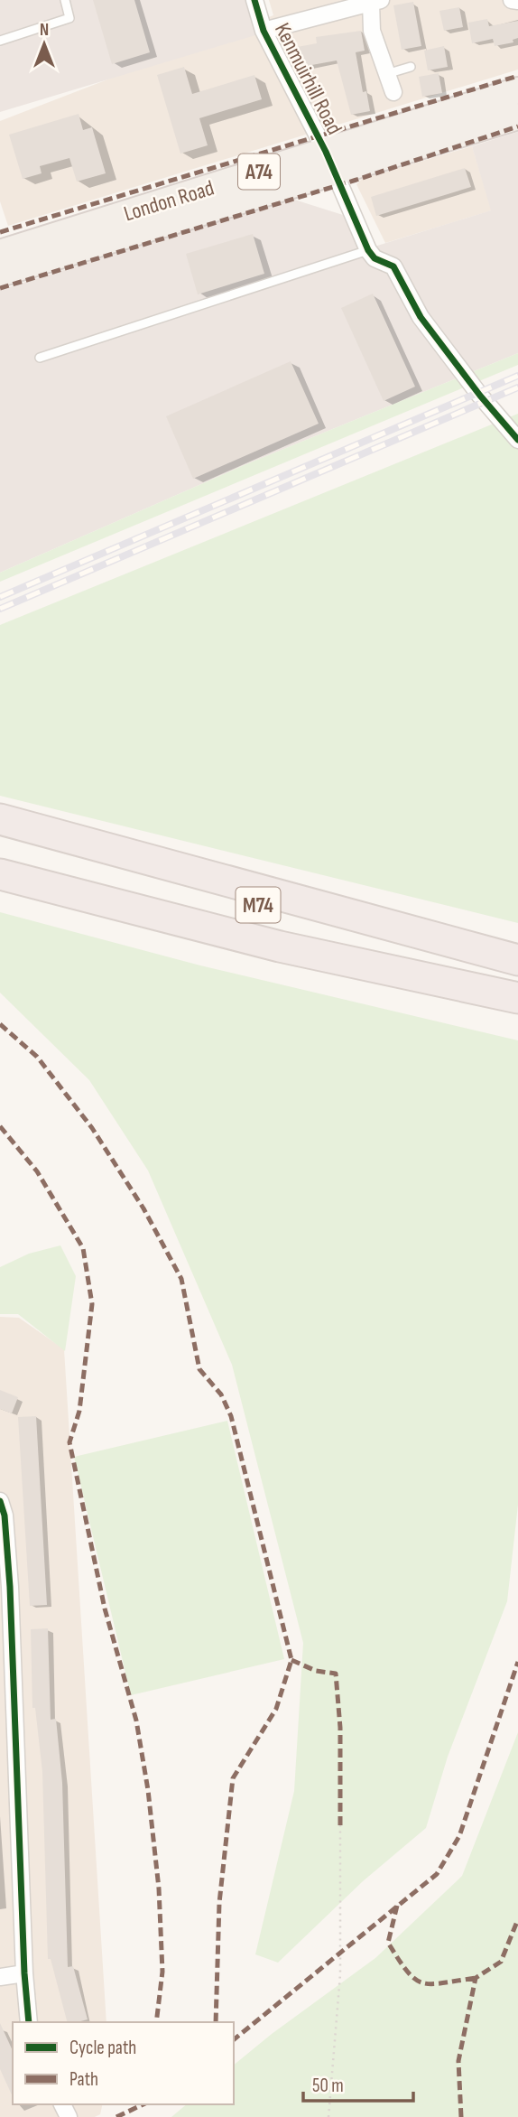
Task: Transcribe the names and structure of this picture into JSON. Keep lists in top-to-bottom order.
{
  "streets": {
    "highway": ["M74"],
    "main road": ["A74", "London Road"],
    "street": ["Kenmuirhill Road"]
  },
  "crossings": [
    ["Kenmuirhill Road", "London Road"]
  ],
  "legend": ["Cycle path", "Path"],
  "scale_bar": "50 m",
  "north": "top"
}
